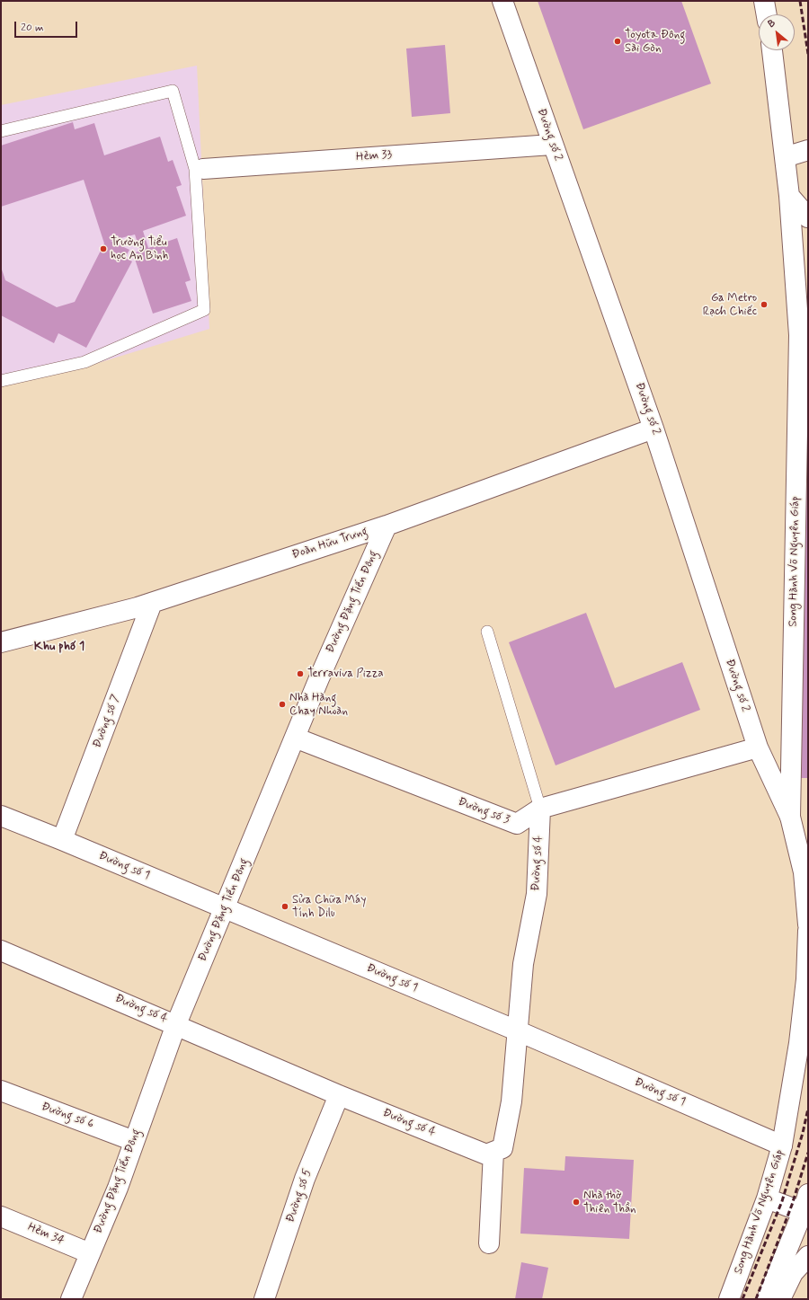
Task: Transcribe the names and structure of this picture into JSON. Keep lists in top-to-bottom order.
{
  "streets": {
    "main road": [
      "Đường số 2",
      "Hẻm 33",
      "Đoàn Hữu Trưng",
      "Song Hành Võ Nguyên Giáp",
      "Đường Đặng Tiến Đông",
      "Đường số 7",
      "Đường số 3",
      "Đường số 4",
      "Đường số 1",
      "Đường số 6",
      "Đường số 5",
      "Hẻm 34"
    ]
  },
  "crossings": [
    ["Đường số 2", "Hẻm 33"],
    ["Đường số 2", "Đoàn Hữu Trưng"],
    ["Đường số 2", "Song Hành Võ Nguyên Giáp"],
    ["Đường số 2", "Đường số 3"],
    ["Đoàn Hữu Trưng", "Đường Đặng Tiến Đông"],
    ["Đoàn Hữu Trưng", "Đường số 7"],
    ["Song Hành Võ Nguyên Giáp", "Đường số 1"],
    ["Đường Đặng Tiến Đông", "Đường số 3"],
    ["Đường Đặng Tiến Đông", "Đường số 4"],
    ["Đường Đặng Tiến Đông", "Đường số 1"],
    ["Đường Đặng Tiến Đông", "Đường số 6"],
    ["Đường Đặng Tiến Đông", "Hẻm 34"],
    ["Đường số 7", "Đường số 1"],
    ["Đường số 3", "Đường số 4"],
    ["Đường số 4", "Đường số 1"],
    ["Đường số 4", "Đường số 5"]
  ],
  "districts": ["Khu phố 1"],
  "places": [
    "Toyota Đông Sài Gòn",
    "Trường Tiểu học An Bình",
    "Ga Metro Rạch Chiếc",
    "Terraviva Pizza",
    "Nhà Hàng Chay Nhoàn",
    "Sửa Chữa Máy Tính Dilu",
    "Nhà thờ Thiên Thần"
  ],
  "scale_bar": "20 m",
  "north": "top left"
}
